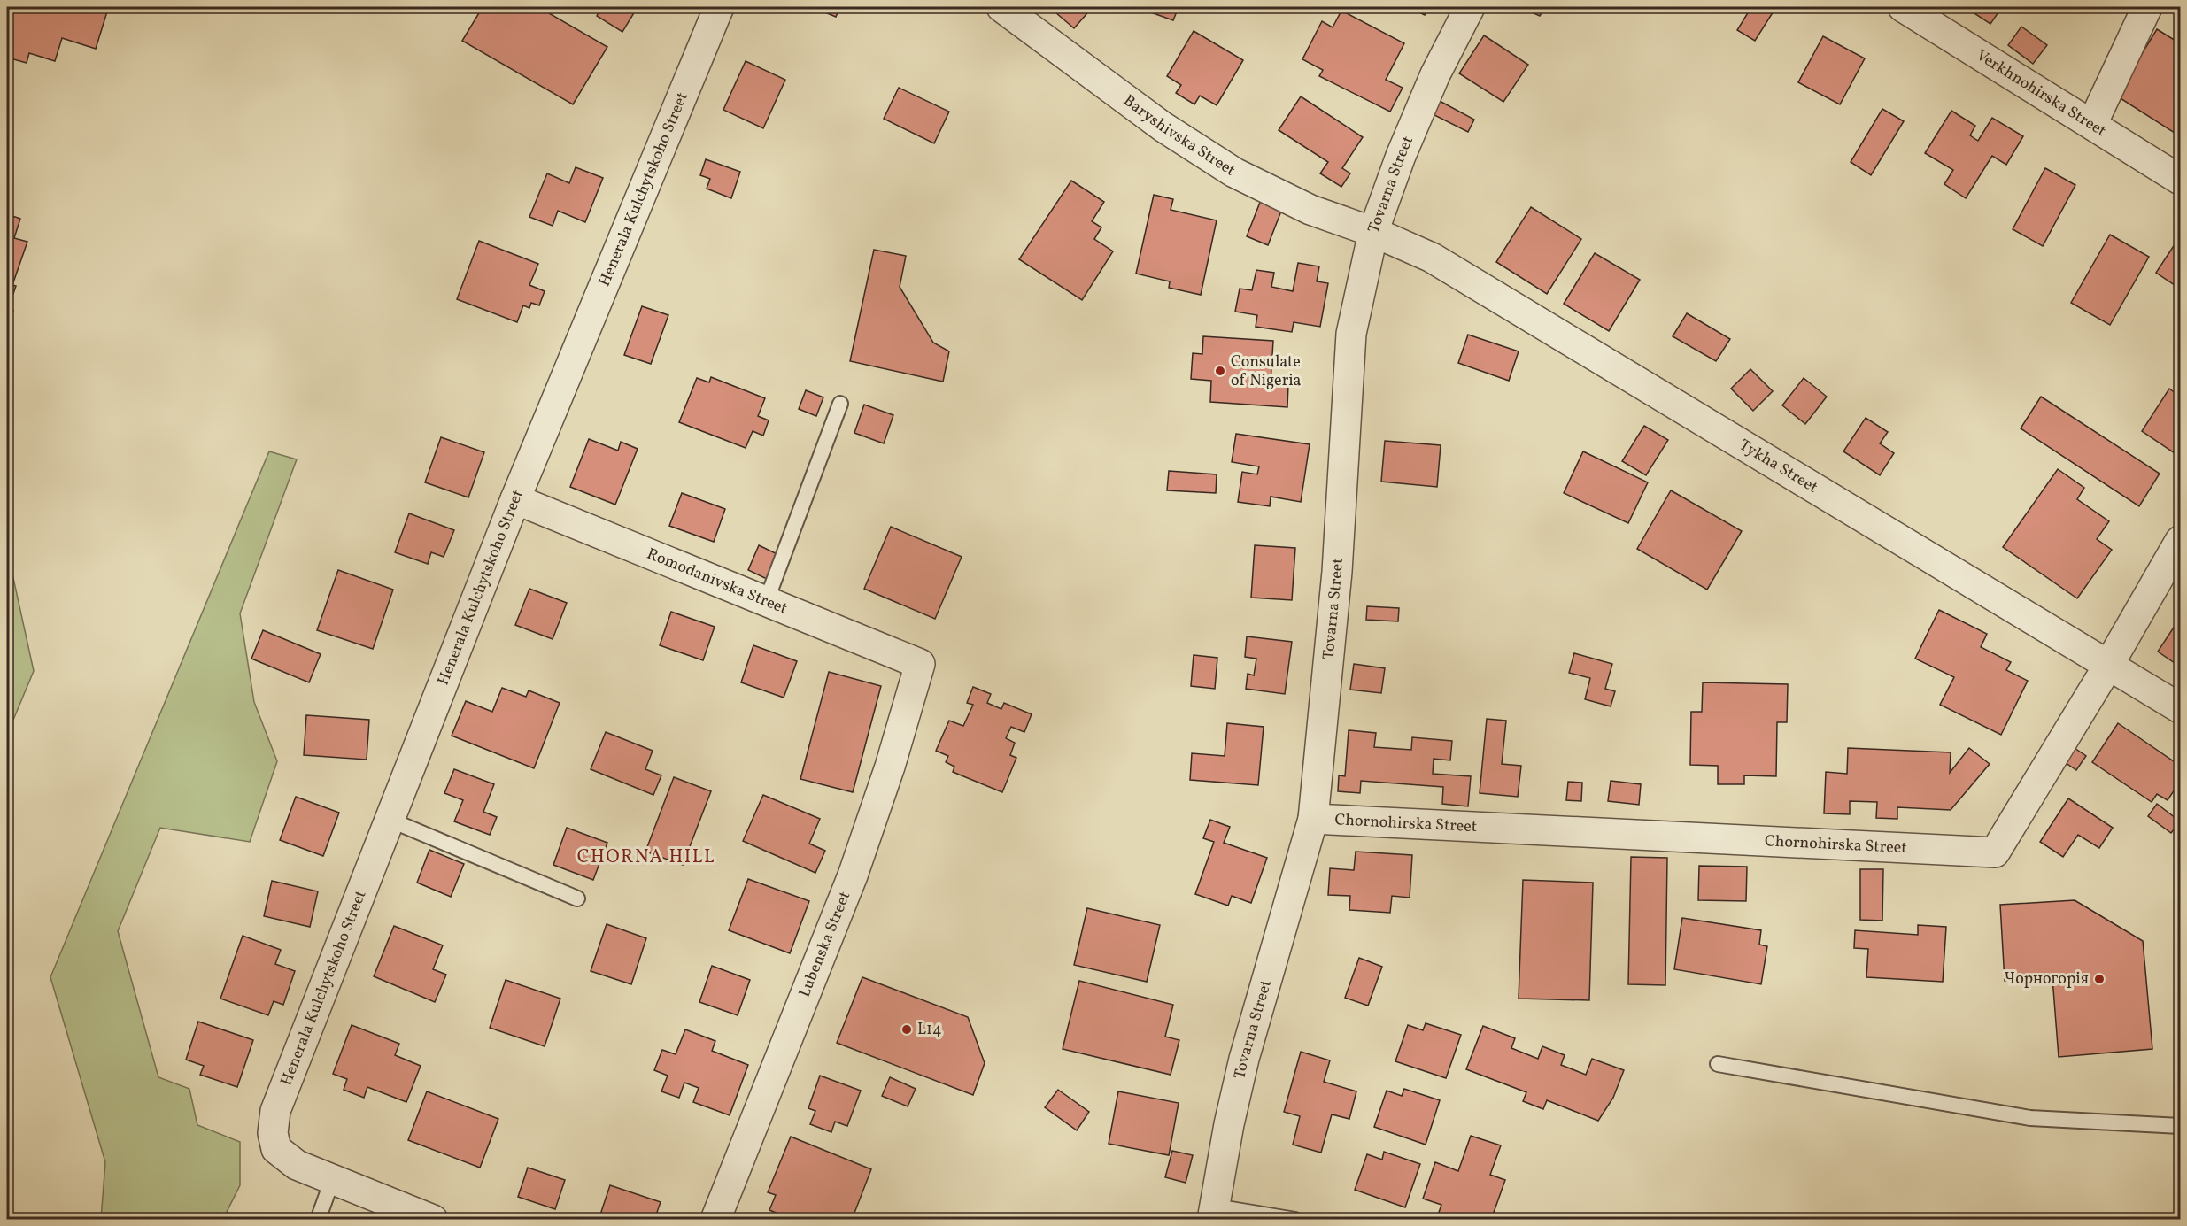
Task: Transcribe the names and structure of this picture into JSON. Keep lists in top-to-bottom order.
{
  "streets": {
    "street": [
      "Verkhnohirska Street",
      "Baryshivska Street",
      "Tovarna Street",
      "Henerala Kulchytskoho Street",
      "Tykha Street",
      "Romodanivska Street",
      "Chornohirska Street",
      "Lubenska Street"
    ]
  },
  "crossings": [
    ["Baryshivska Street", "Tovarna Street"],
    ["Baryshivska Street", "Tykha Street"],
    ["Tovarna Street", "Tykha Street"],
    ["Tovarna Street", "Chornohirska Street"],
    ["Henerala Kulchytskoho Street", "Romodanivska Street"],
    ["Tykha Street", "Chornohirska Street"],
    ["Romodanivska Street", "Lubenska Street"]
  ],
  "districts": ["CHORNA HILL"],
  "places": ["Consulate of Nigeria", "Чорногорія", "L14"]
}
